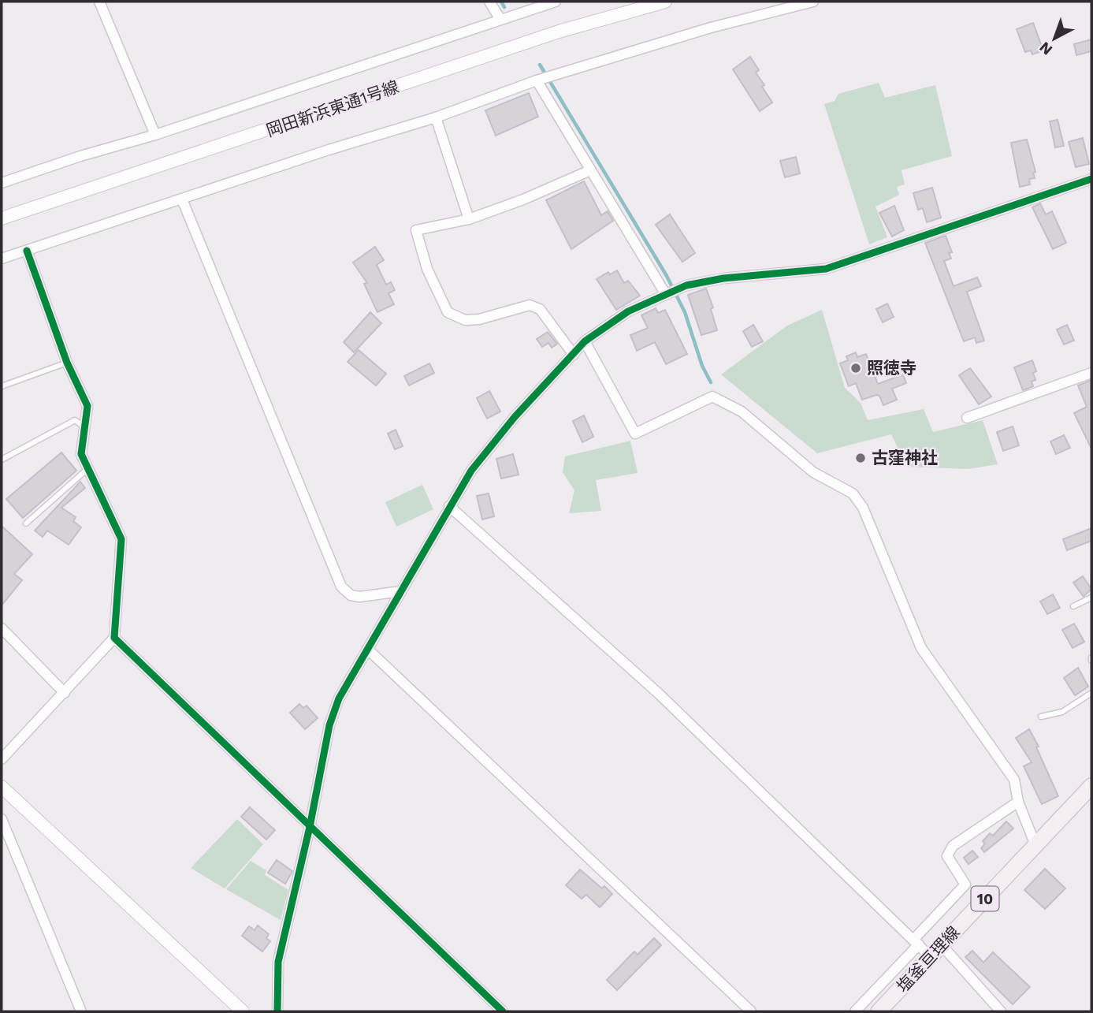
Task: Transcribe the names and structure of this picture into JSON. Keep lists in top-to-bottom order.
{
  "streets": {
    "main road": ["10", "塩釜亘理線"],
    "street": ["岡田新浜東通1号線"]
  },
  "places": ["照徳寺", "古窪神社"],
  "north": "bottom left"
}
